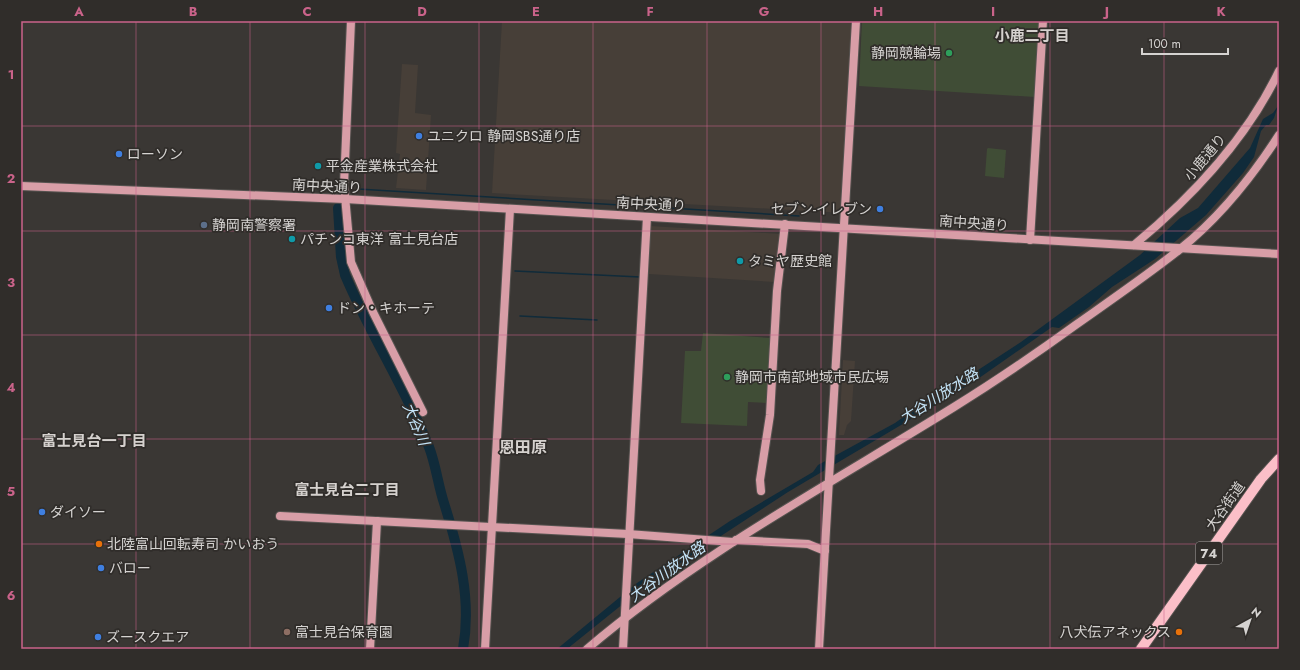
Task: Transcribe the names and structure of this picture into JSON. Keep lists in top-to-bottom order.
{
  "streets": {
    "main road": ["大谷街道", "74"],
    "street": ["小鹿通り", "南中央通り"]
  },
  "crossings": [
    ["小鹿通り", "南中央通り"]
  ],
  "districts": [
    "小鹿二丁目",
    "富士見台一丁目",
    "恩田原",
    "富士見台二丁目"
  ],
  "water": ["大谷川放水路", "大谷川"],
  "places": [
    "静岡競輪場",
    "ユニクロ 静岡SBS通り店",
    "ローソン",
    "平金産業株式会社",
    "セブン-イレブン",
    "静岡南警察署",
    "パチンコ東洋 富士見台店",
    "タミヤ歴史館",
    "ドン・キホーテ",
    "静岡市南部地域市民広場",
    "ダイソー",
    "北陸富山回転寿司 かいおう",
    "バロー",
    "富士見台保育園",
    "八犬伝アネックス",
    "ズースクエア"
  ],
  "scale_bar": "100 m",
  "north": "top right",
  "grid": {
    "columns": [
      "A",
      "B",
      "C",
      "D",
      "E",
      "F",
      "G",
      "H",
      "I",
      "J",
      "K"
    ],
    "rows": [
      "1",
      "2",
      "3",
      "4",
      "5",
      "6"
    ]
  }
}
